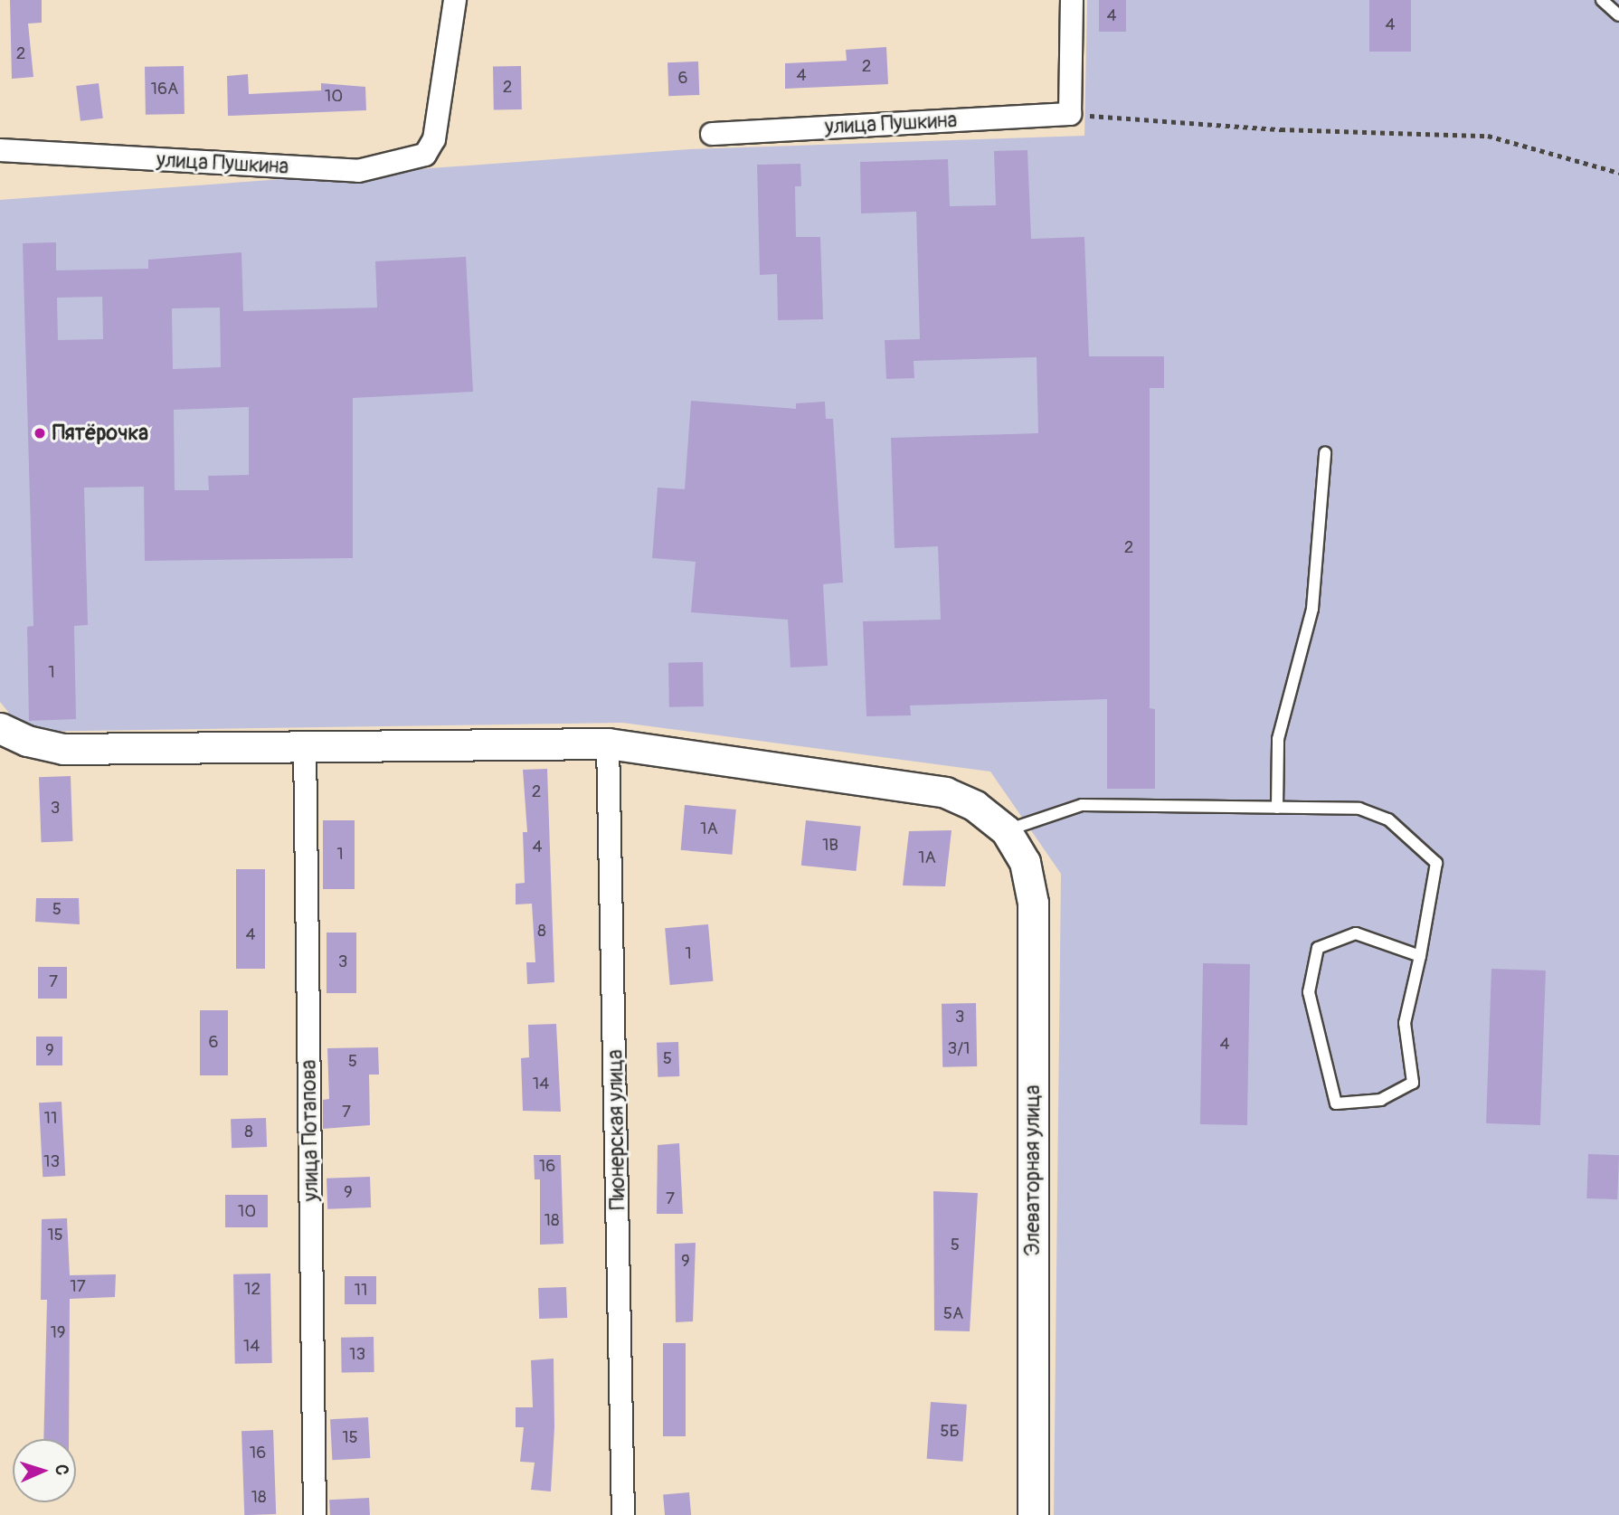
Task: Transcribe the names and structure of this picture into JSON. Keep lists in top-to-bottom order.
{
  "streets": {
    "main road": ["Элеваторная улица"],
    "street": ["улица Пушкина", "Пионерская улица", "улица Потапова"]
  },
  "places": ["Пятёрочка"],
  "house_numbers": [
    "4",
    "4",
    "2",
    "2",
    "4",
    "6",
    "2",
    "16А",
    "10",
    "2",
    "1",
    "2",
    "3",
    "1А",
    "1В",
    "4",
    "1",
    "1А",
    "5",
    "8",
    "4",
    "1",
    "3",
    "7",
    "3",
    "6",
    "4",
    "3/1",
    "9",
    "5",
    "5",
    "14",
    "7",
    "11",
    "8",
    "13",
    "16",
    "9",
    "7",
    "10",
    "18",
    "15",
    "5",
    "9",
    "17",
    "12",
    "11",
    "5А",
    "19",
    "14",
    "13",
    "5Б",
    "15",
    "16",
    "18"
  ],
  "north": "right"
}
